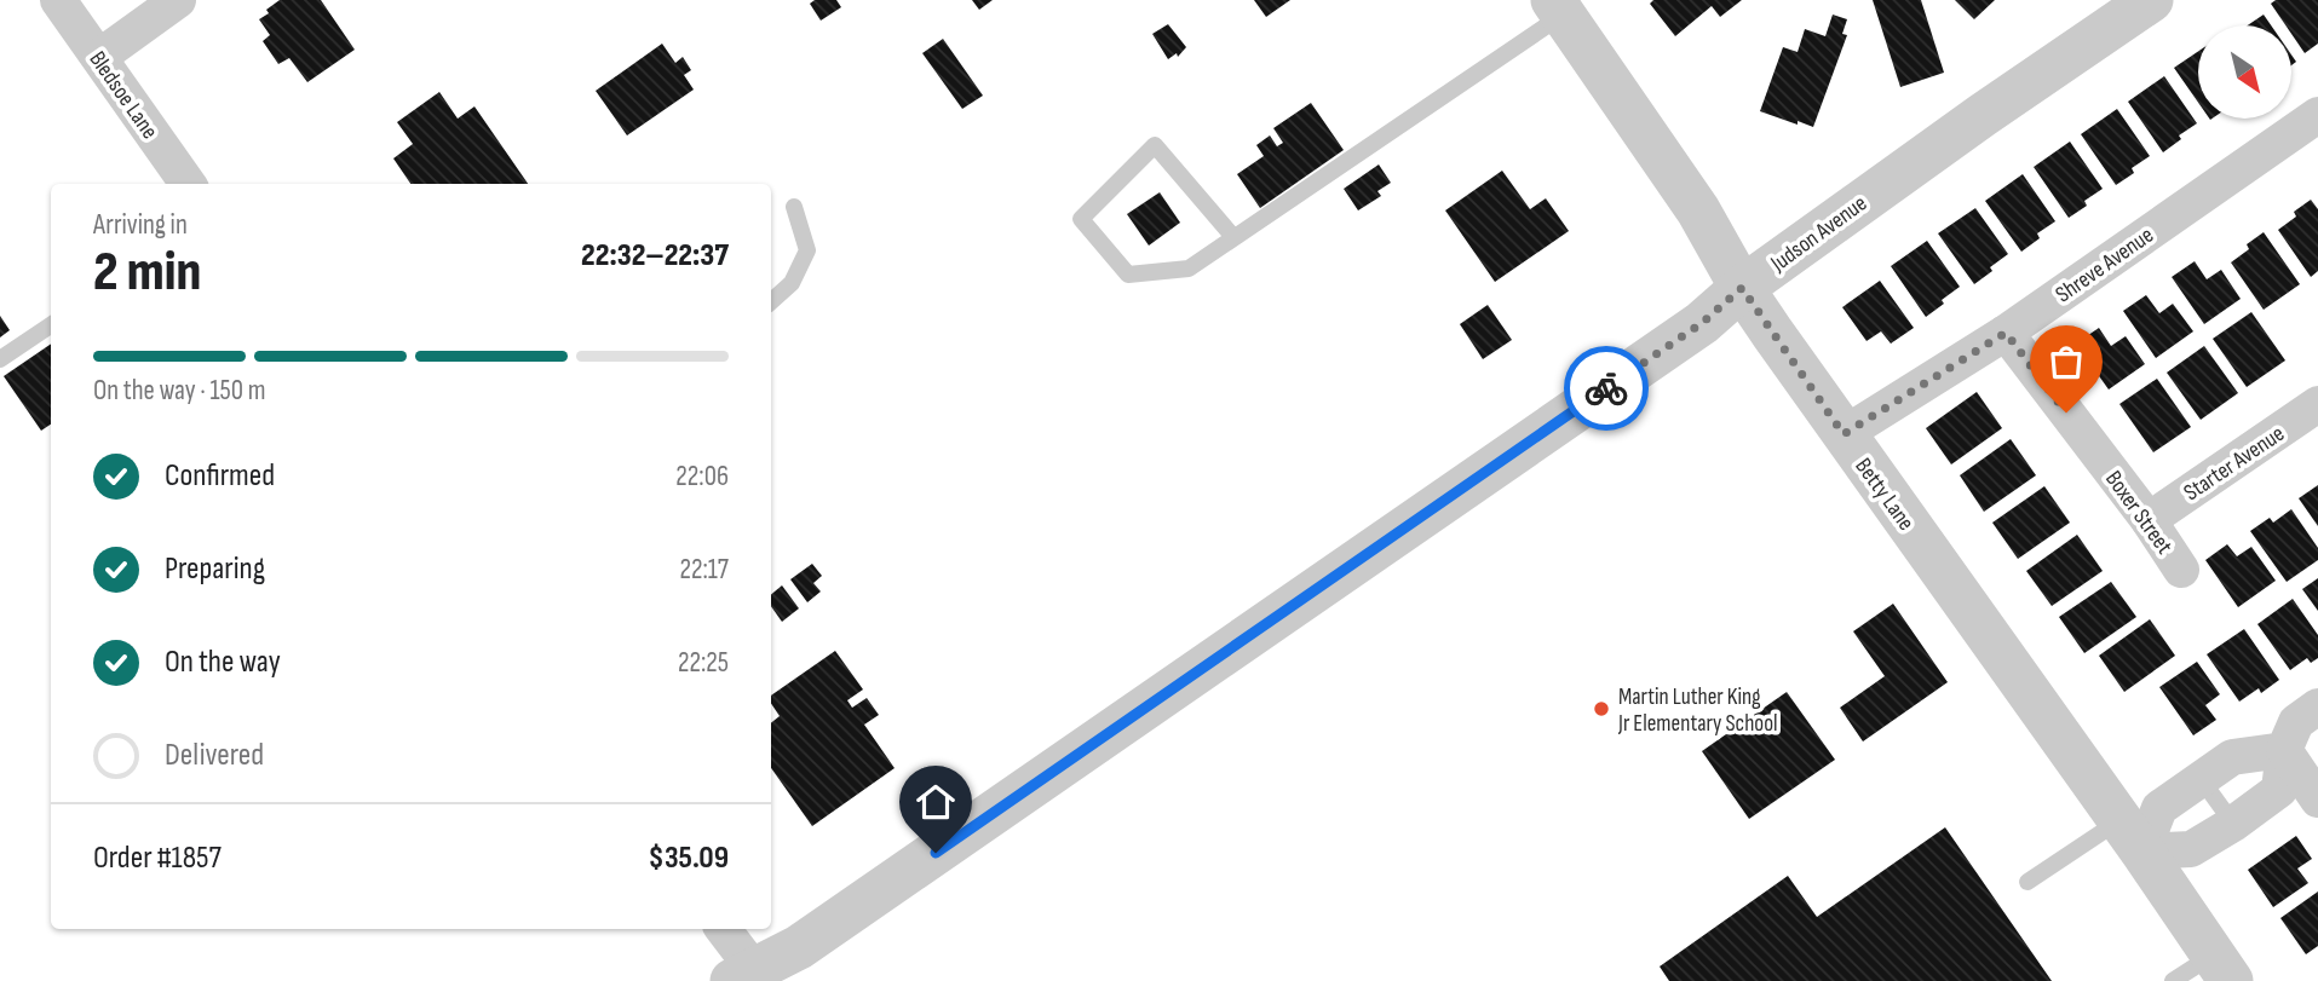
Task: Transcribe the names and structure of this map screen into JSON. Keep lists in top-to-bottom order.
{
  "streets": {
    "street": [
      "Bledsoe Lane",
      "Judson Avenue",
      "Shreve Avenue",
      "Starter Avenue",
      "Betty Lane",
      "Boxer Street"
    ]
  },
  "crossings": [
    ["Judson Avenue", "Betty Lane"],
    ["Shreve Avenue", "Betty Lane"],
    ["Shreve Avenue", "Boxer Street"],
    ["Starter Avenue", "Boxer Street"]
  ],
  "places": ["Martin Luther King Jr Elementary School"],
  "north": "bottom right",
  "page": {
    "heading": ["2 min", "Arriving in", "22:32–22:37"],
    "panel": ["Order #1857", "$35.09"],
    "bar": "On the way · 150 m",
    "list": [
      ["Confirmed", "22:06"],
      ["Preparing", "22:17"],
      ["On the way", "22:25"],
      "Delivered"
    ]
  }
}
